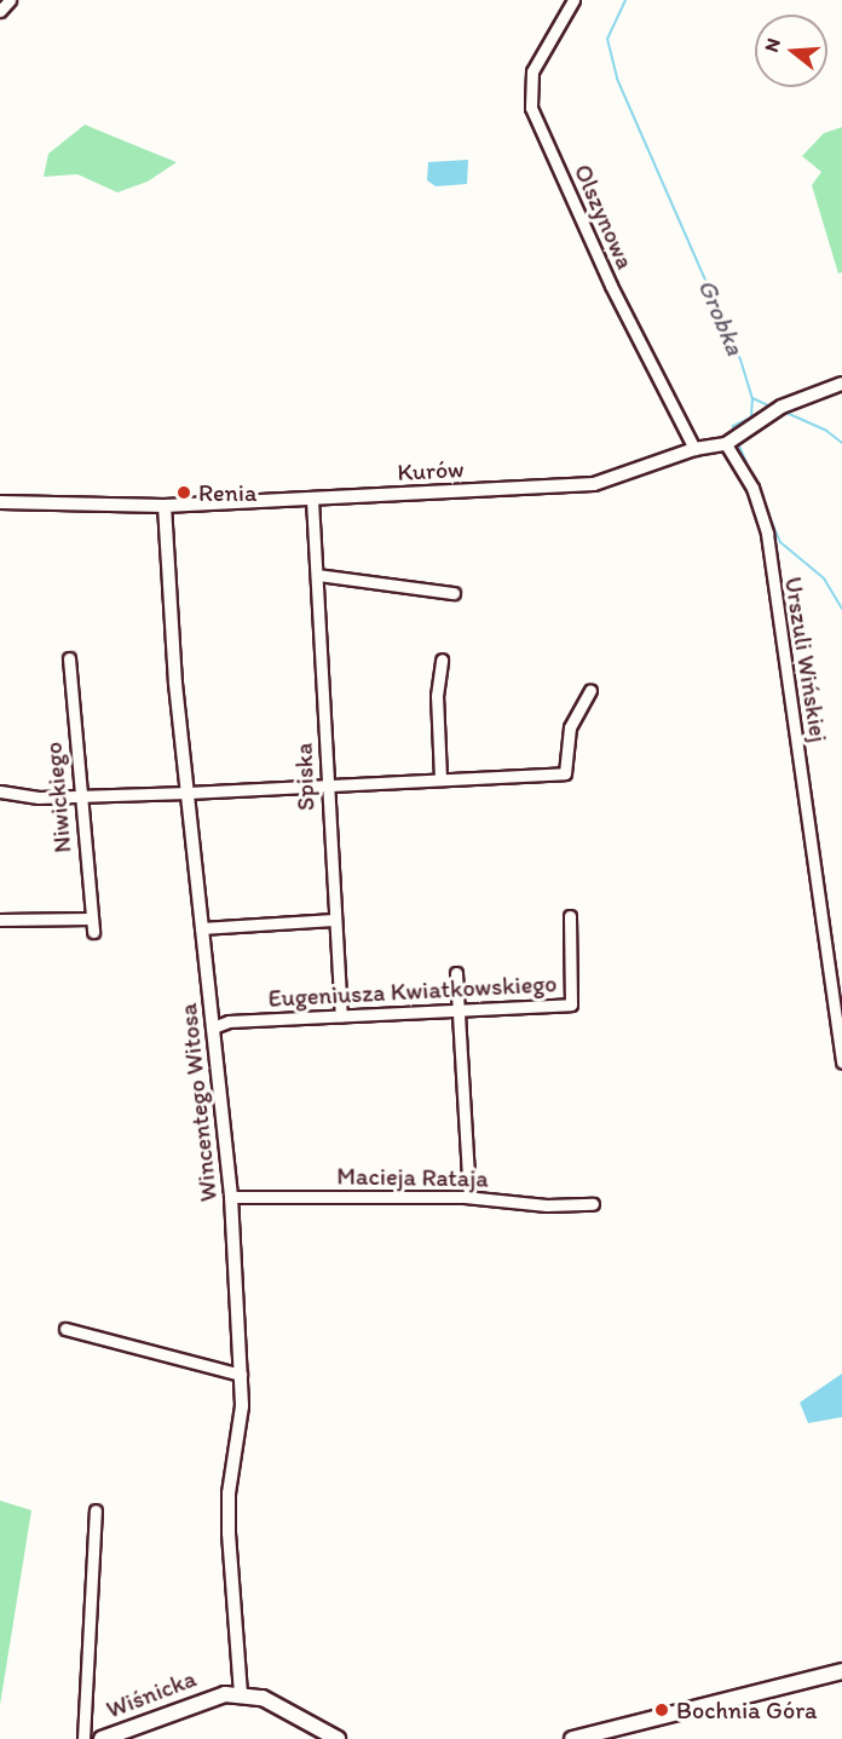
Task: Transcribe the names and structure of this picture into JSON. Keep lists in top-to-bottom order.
{
  "streets": {
    "main road": ["Wiśnicka"],
    "street": [
      "Olszynowa",
      "Kurów",
      "Urszuli Wińskiej",
      "Spiska",
      "Niwickiego",
      "Eugeniusza Kwiatkowskiego",
      "Wincentego Witosa",
      "Macieja Rataja"
    ]
  },
  "crossings": [
    ["Olszynowa", "Kurów"],
    ["Kurów", "Urszuli Wińskiej"],
    ["Kurów", "Spiska"],
    ["Kurów", "Wincentego Witosa"],
    ["Spiska", "Eugeniusza Kwiatkowskiego"],
    ["Eugeniusza Kwiatkowskiego", "Wincentego Witosa"],
    ["Wincentego Witosa", "Macieja Rataja"],
    ["Wincentego Witosa", "Wiśnicka"]
  ],
  "water": ["Grobka"],
  "places": ["Renia", "Bochnia Góra"],
  "north": "left"
}
